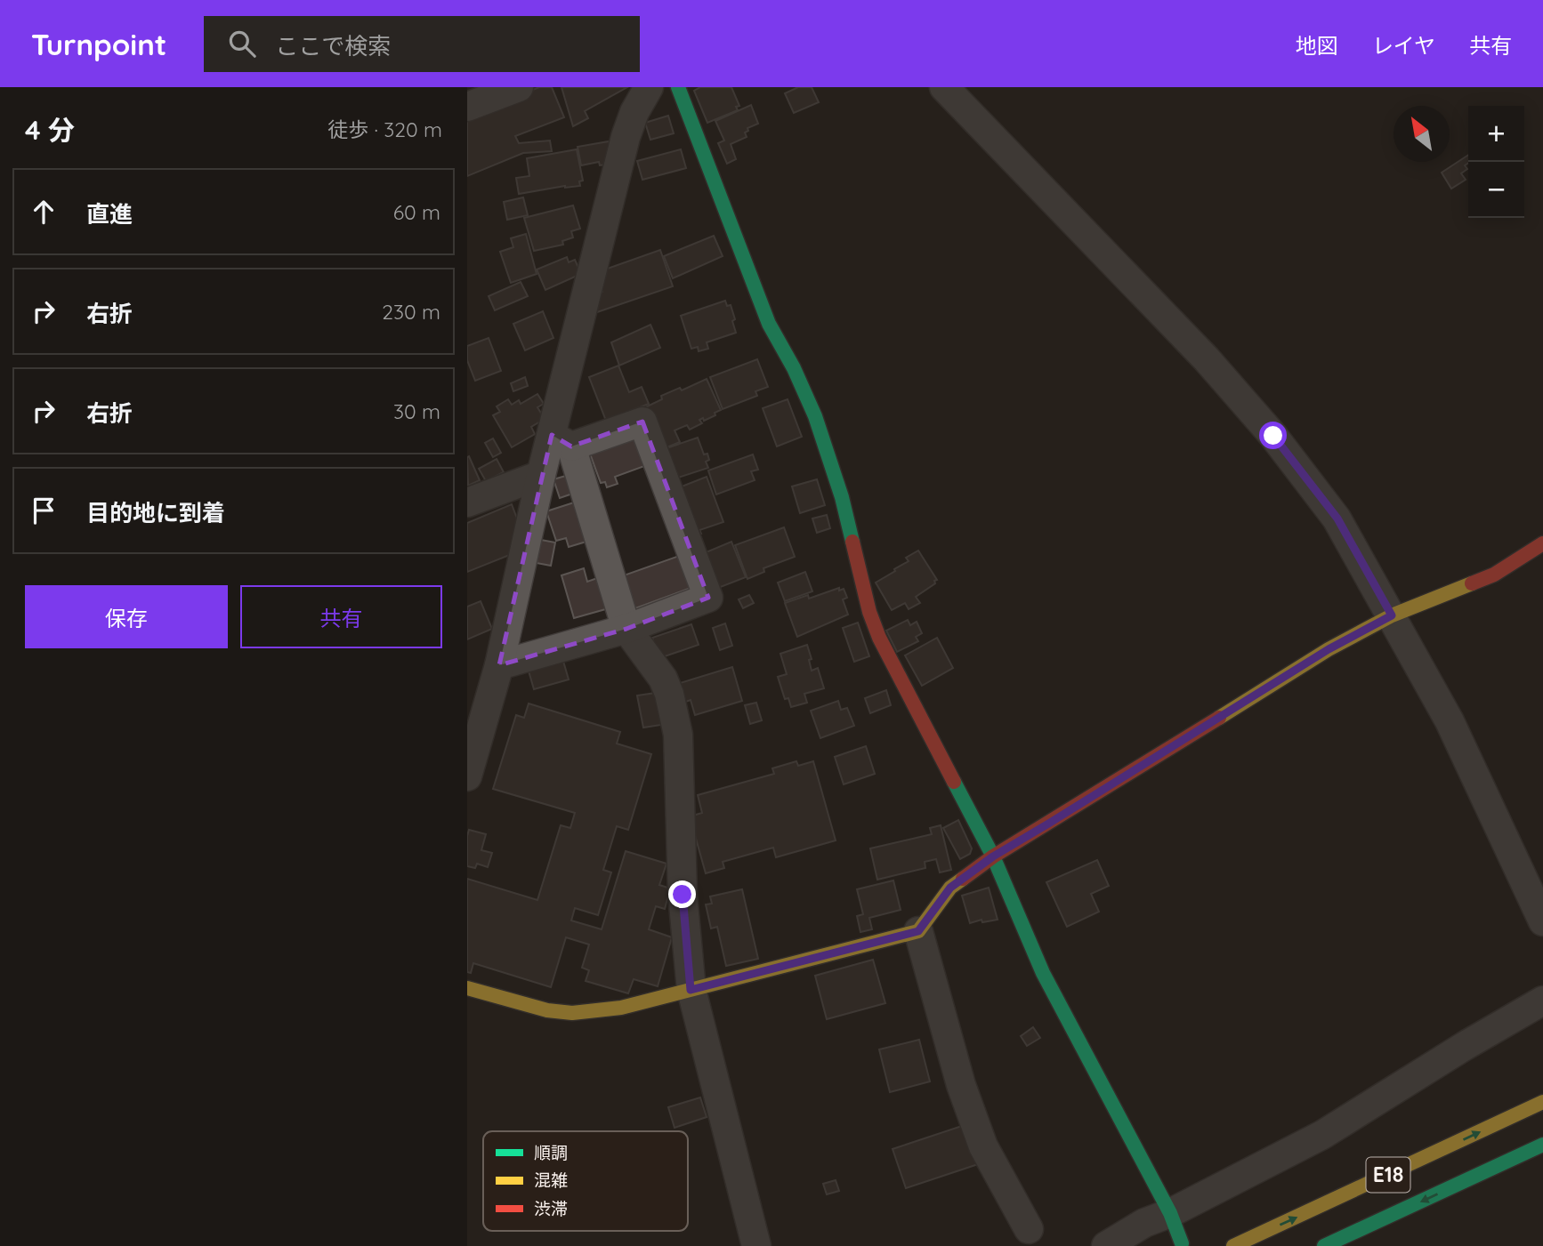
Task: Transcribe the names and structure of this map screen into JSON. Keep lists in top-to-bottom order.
{
  "streets": {
    "main road": ["E18"]
  },
  "legend": ["順調", "混雑", "渋滞"],
  "north": "top left",
  "page": {
    "header": "Turnpoint",
    "search": "ここで検索",
    "nav": ["地図", "レイヤ", "共有"],
    "heading": ["4 分", "徒歩 · 320 m"],
    "map_buttons": ["+", "−"],
    "list": [
      ["直進", "60 m"],
      ["右折", "230 m"],
      ["右折", "30 m"],
      "目的地に到着"
    ],
    "buttons": ["保存", "共有"]
  }
}
